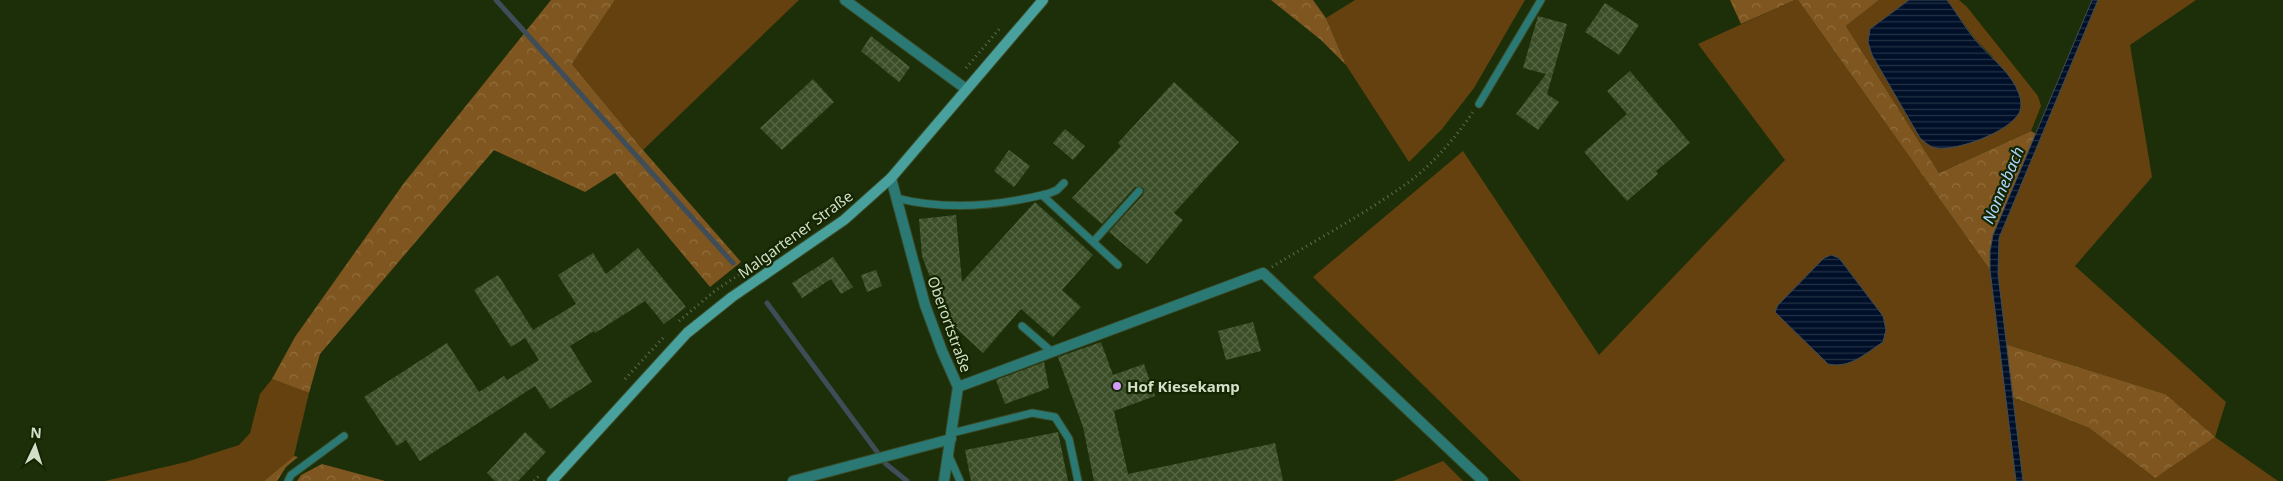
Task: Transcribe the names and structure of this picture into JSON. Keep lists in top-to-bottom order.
{
  "streets": {
    "street": ["Malgartener Straße", "Oberortstraße"]
  },
  "crossings": [
    ["Malgartener Straße", "Oberortstraße"]
  ],
  "water": ["Nonnebach"],
  "places": ["Hof Kiesekamp"],
  "north": "top"
}
